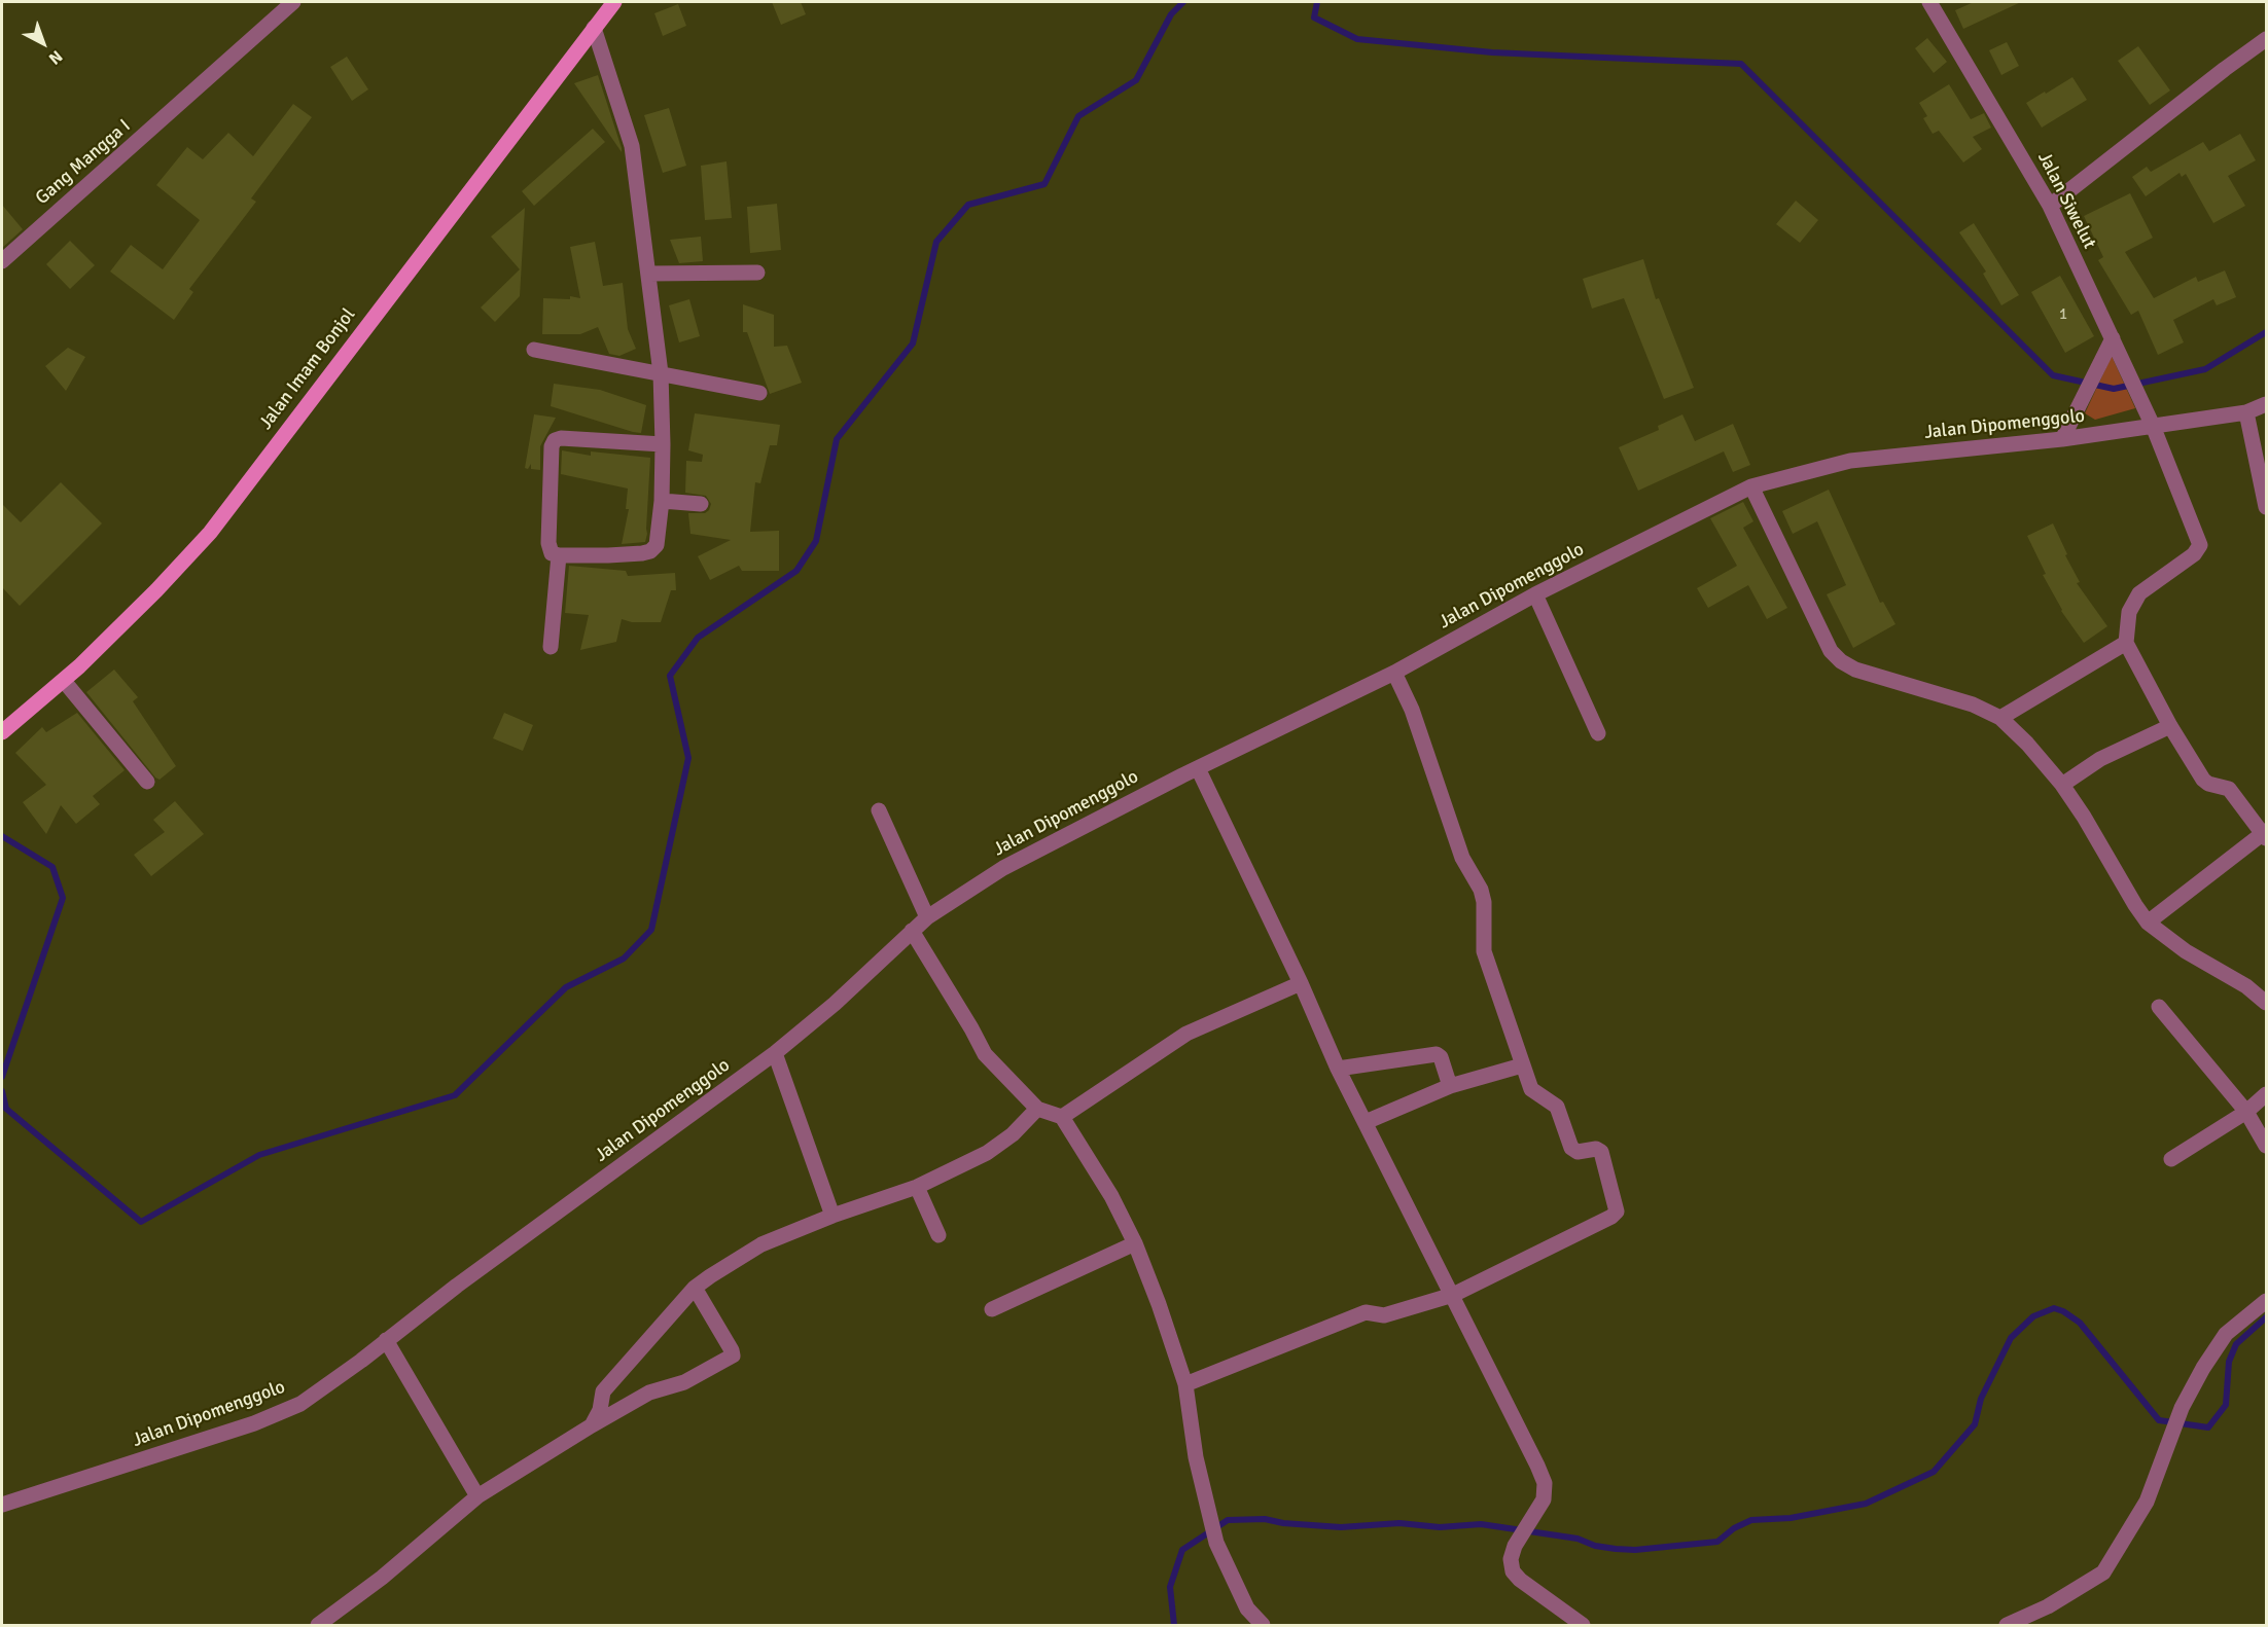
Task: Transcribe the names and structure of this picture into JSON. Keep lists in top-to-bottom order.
{
  "streets": {
    "main road": ["Jalan Imam Bonjol"],
    "street": ["Gang Mangga I", "Jalan Siwelut", "Jalan Dipomenggolo"]
  },
  "crossings": [
    ["Jalan Siwelut", "Jalan Dipomenggolo"]
  ],
  "house_numbers": ["1"],
  "north": "bottom right"
}
